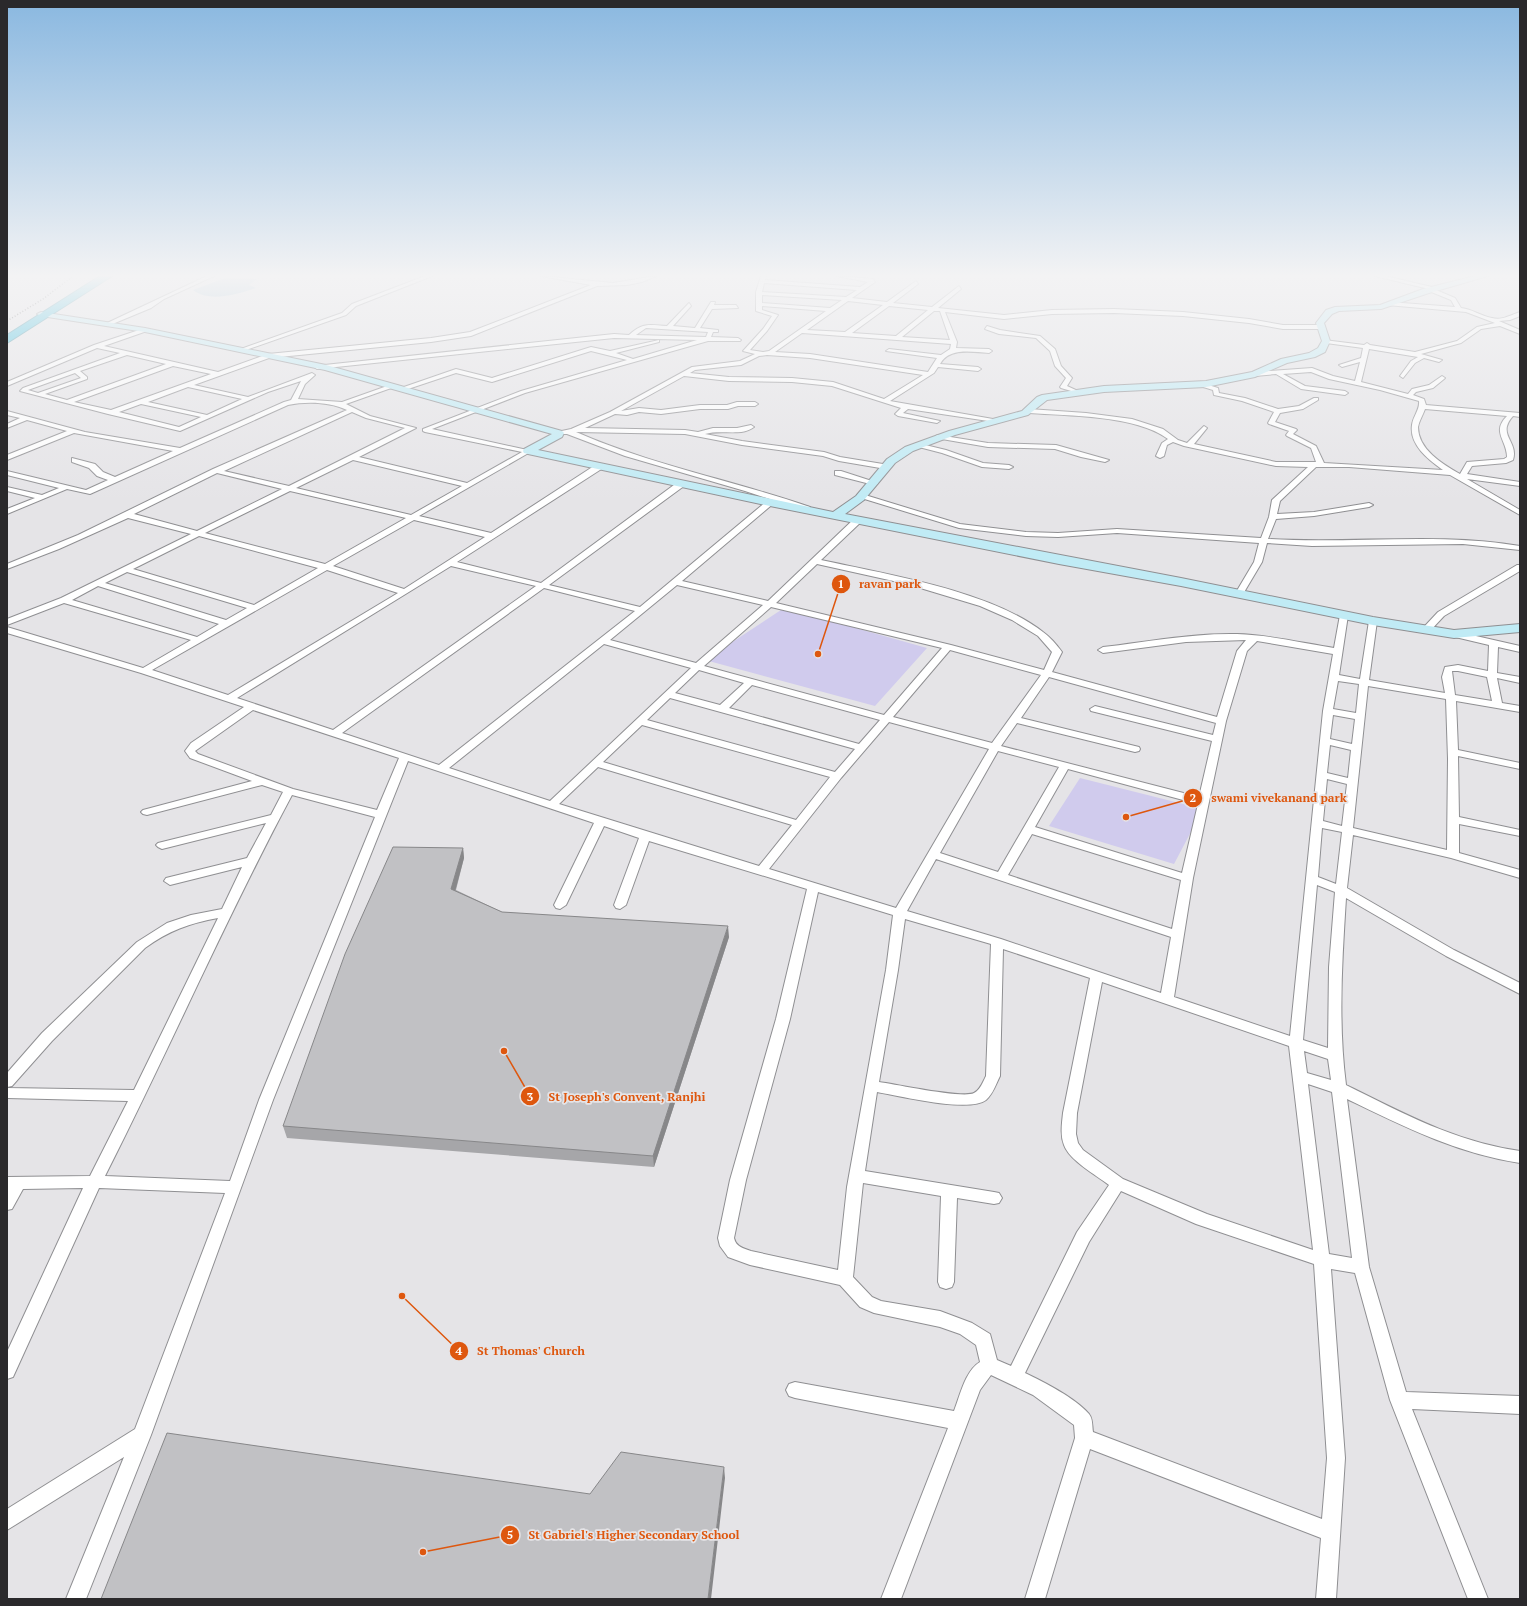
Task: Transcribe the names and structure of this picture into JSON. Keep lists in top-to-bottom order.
{
  "places": [
    "ravan park",
    "swami vivekanand park",
    "St Joseph's Convent, Ranjhi",
    "St Thomas' Church",
    "St Gabriel's Higher Secondary School"
  ]
}
